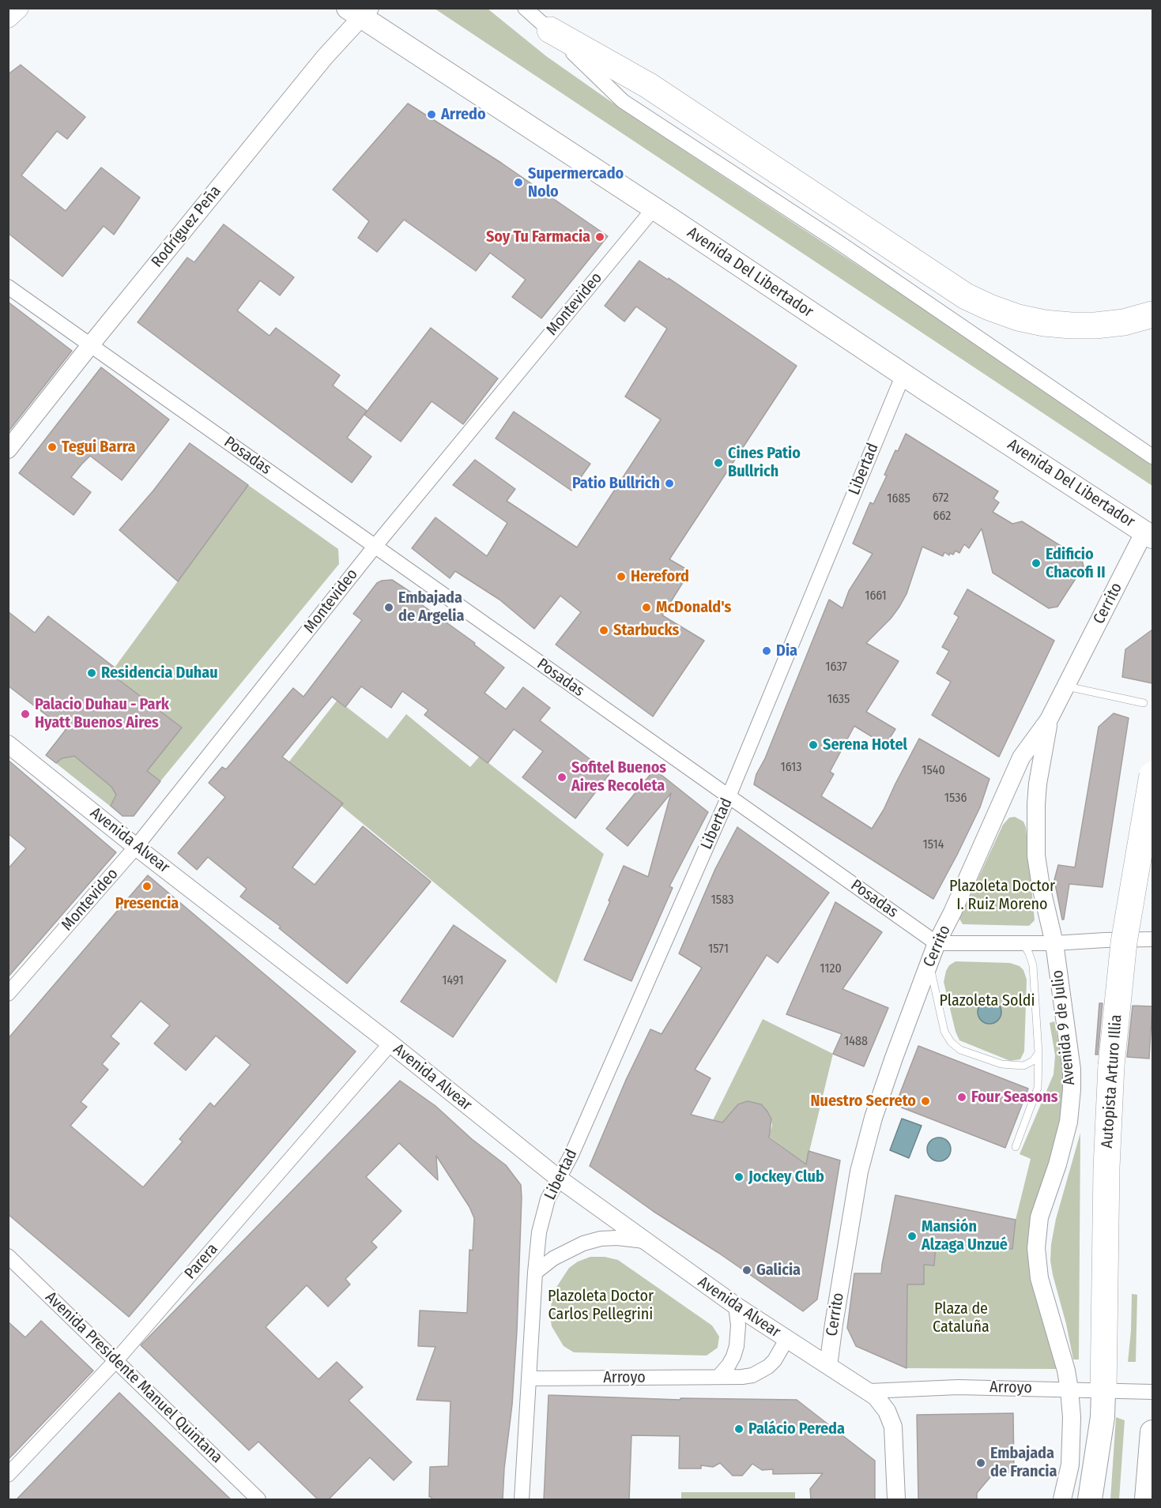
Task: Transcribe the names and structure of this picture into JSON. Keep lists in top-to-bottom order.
{
  "streets": {
    "highway": ["Autopista Arturo Illia"],
    "main road": ["Avenida Del Libertador"],
    "street": [
      "Rodríguez Peña",
      "Montevideo",
      "Posadas",
      "Libertad",
      "Cerrito",
      "Avenida Alvear",
      "Avenida 9 de Julio",
      "Parera",
      "Avenida Presidente Manuel Quintana",
      "Arroyo"
    ]
  },
  "crossings": [
    ["Rodríguez Peña", "Avenida Del Libertador"],
    ["Rodríguez Peña", "Posadas"],
    ["Avenida Del Libertador", "Montevideo"],
    ["Avenida Del Libertador", "Libertad"],
    ["Avenida Del Libertador", "Cerrito"],
    ["Montevideo", "Posadas"],
    ["Montevideo", "Avenida Alvear"],
    ["Posadas", "Libertad"],
    ["Posadas", "Cerrito"],
    ["Libertad", "Avenida Alvear"],
    ["Libertad", "Arroyo"],
    ["Cerrito", "Avenida Alvear"],
    ["Cerrito", "Avenida 9 de Julio"],
    ["Avenida Alvear", "Parera"],
    ["Avenida Alvear", "Arroyo"],
    ["Avenida 9 de Julio", "Arroyo"],
    ["Autopista Arturo Illia", "Arroyo"],
    ["Parera", "Avenida Presidente Manuel Quintana"]
  ],
  "parks": [
    "Plazoleta Doctor I. Ruiz Moreno",
    "Plazoleta Soldi",
    "Plazoleta Doctor Carlos Pellegrini",
    "Plaza de Cataluña"
  ],
  "places": [
    "Arredo",
    "Supermercado Nolo",
    "Soy Tu Farmacia",
    "Tegui Barra",
    "Cines Patio Bullrich",
    "Patio Bullrich",
    "Edificio Chacofi II",
    "Hereford",
    "Embajada de Argelia",
    "McDonald's",
    "Starbucks",
    "Dia",
    "Residencia Duhau",
    "Palacio Duhau - Park Hyatt Buenos Aires",
    "Serena Hotel",
    "Sofitel Buenos Aires Recoleta",
    "Presencia",
    "Four Seasons",
    "Nuestro Secreto",
    "Jockey Club",
    "Mansión Alzaga Unzué",
    "Galicia",
    "Palácio Pereda",
    "Embajada de Francia"
  ],
  "house_numbers": [
    "672",
    "1685",
    "662",
    "1661",
    "1637",
    "1635",
    "1613",
    "1540",
    "1536",
    "1514",
    "1583",
    "1571",
    "1120",
    "1491",
    "1488"
  ]
}
